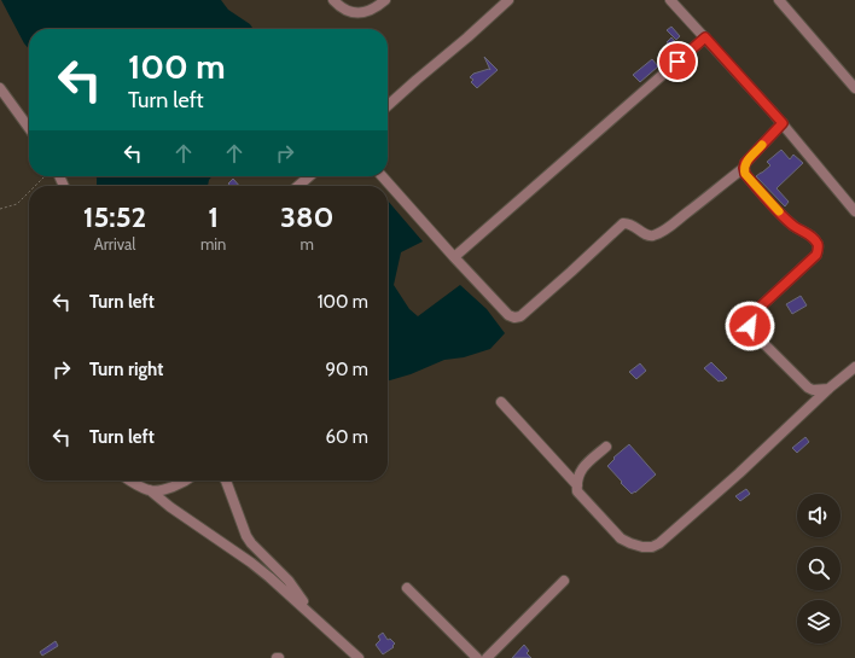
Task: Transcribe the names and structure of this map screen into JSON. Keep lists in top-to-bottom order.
{
  "page": {
    "turn": ["100 m", "Turn left"],
    "eta": [
      "15:52",
      "Arrival",
      "1",
      "min",
      "380",
      "m"
    ],
    "list": [
      {
        "name": "Turn left",
        "value": "100 m"
      },
      {
        "name": "Turn right",
        "value": "90 m"
      },
      {
        "name": "Turn left",
        "value": "60 m"
      }
    ]
  }
}
